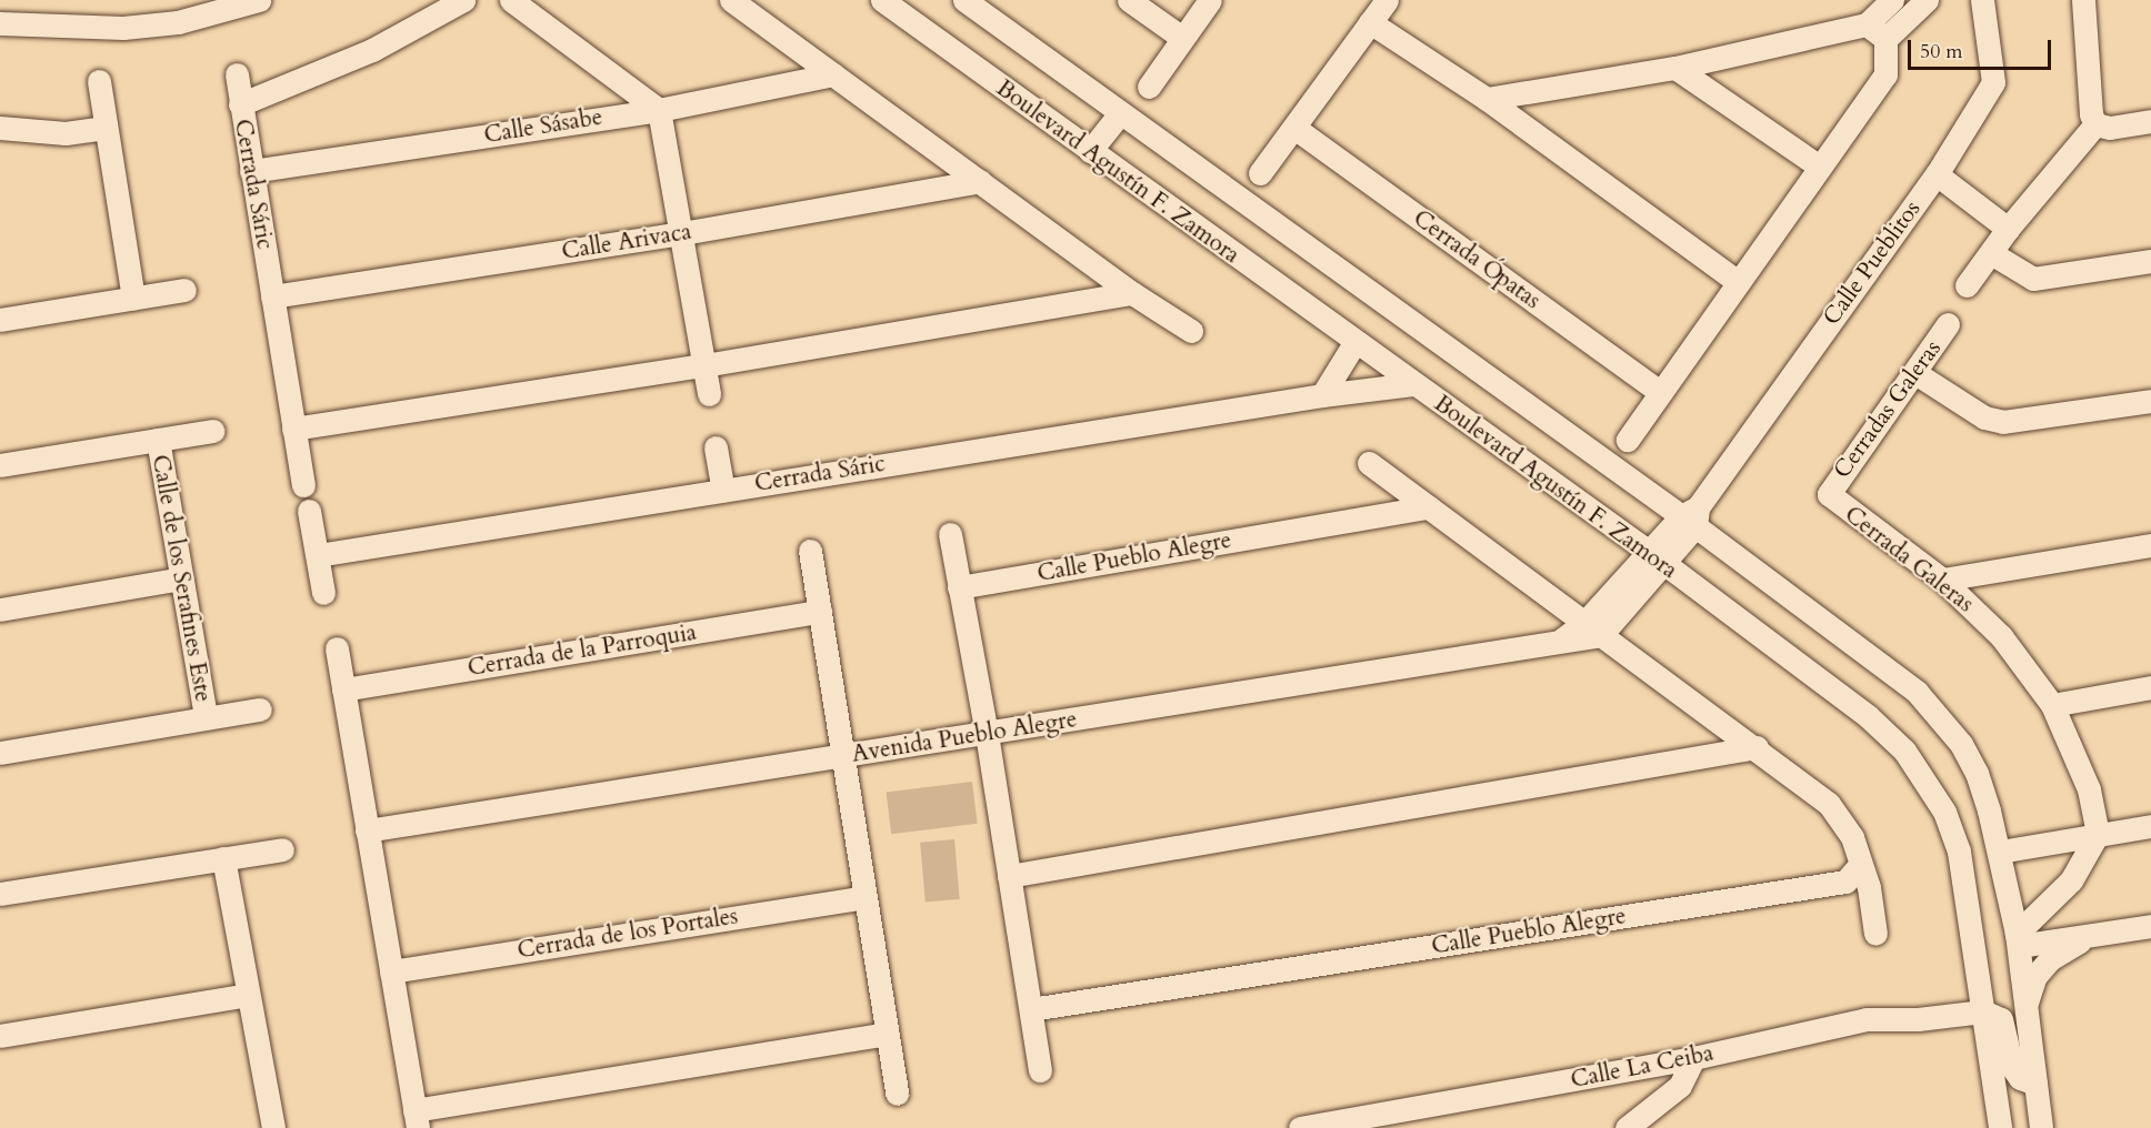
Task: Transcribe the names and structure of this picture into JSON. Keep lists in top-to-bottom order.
{
  "streets": {
    "street": [
      "Calle Sásabe",
      "Boulevard Agustín F. Zamora",
      "Cerrada Sáric",
      "Calle Arivaca",
      "Cerrada Ópatas",
      "Calle Pueblitos",
      "Cerradas Galeras",
      "Calle Pueblo Alegre",
      "Cerrada Galeras",
      "Calle de los Serafines Este",
      "Cerrada de la Parroquia",
      "Avenida Pueblo Alegre",
      "Cerrada de los Portales",
      "Calle La Ceiba"
    ]
  },
  "crossings": [
    ["Calle Sásabe", "Cerrada Sáric"],
    ["Boulevard Agustín F. Zamora", "Cerrada Sáric"],
    ["Boulevard Agustín F. Zamora", "Avenida Pueblo Alegre"],
    ["Boulevard Agustín F. Zamora", "Calle La Ceiba"],
    ["Cerrada Sáric", "Calle Arivaca"],
    ["Calle Pueblitos", "Avenida Pueblo Alegre"],
    ["Cerradas Galeras", "Cerrada Galeras"]
  ],
  "scale_bar": "50 m"
}
